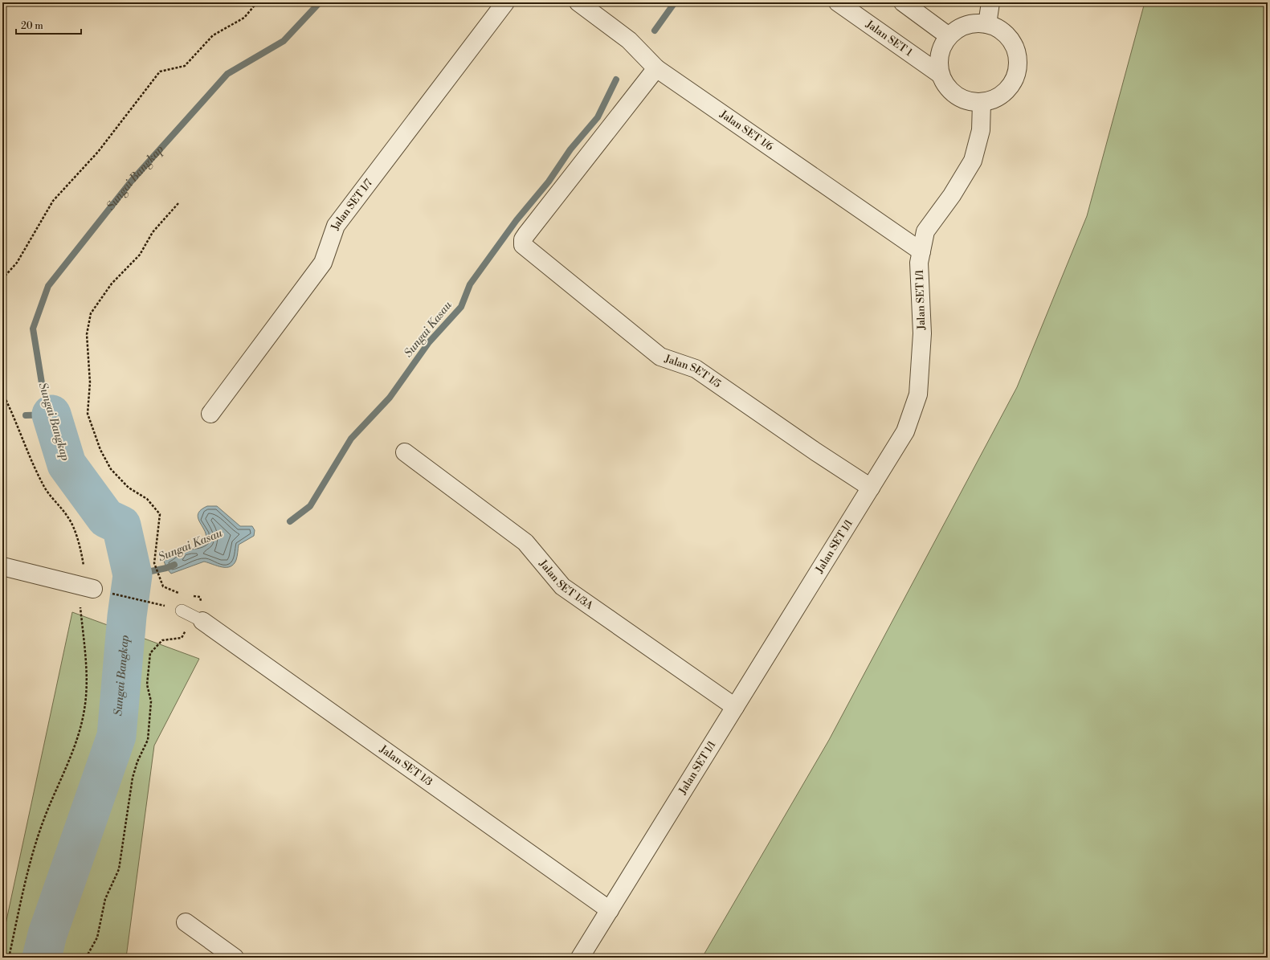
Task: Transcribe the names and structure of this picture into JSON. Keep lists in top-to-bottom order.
{
  "streets": {
    "street": [
      "Jalan SET 1",
      "Jalan SET 1/6",
      "Jalan SET 1/7",
      "Jalan SET 1/1",
      "Jalan SET 1/5",
      "Jalan SET 1/3A",
      "Jalan SET 1/3"
    ]
  },
  "crossings": [
    ["Jalan SET 1", "Jalan SET 1/1"],
    ["Jalan SET 1/6", "Jalan SET 1/1"],
    ["Jalan SET 1/6", "Jalan SET 1/5"],
    ["Jalan SET 1/1", "Jalan SET 1/5"],
    ["Jalan SET 1/1", "Jalan SET 1/3A"],
    ["Jalan SET 1/1", "Jalan SET 1/3"]
  ],
  "water": ["Sungai Bangkap", "Sungai Kasau"],
  "scale_bar": "20 m"
}
